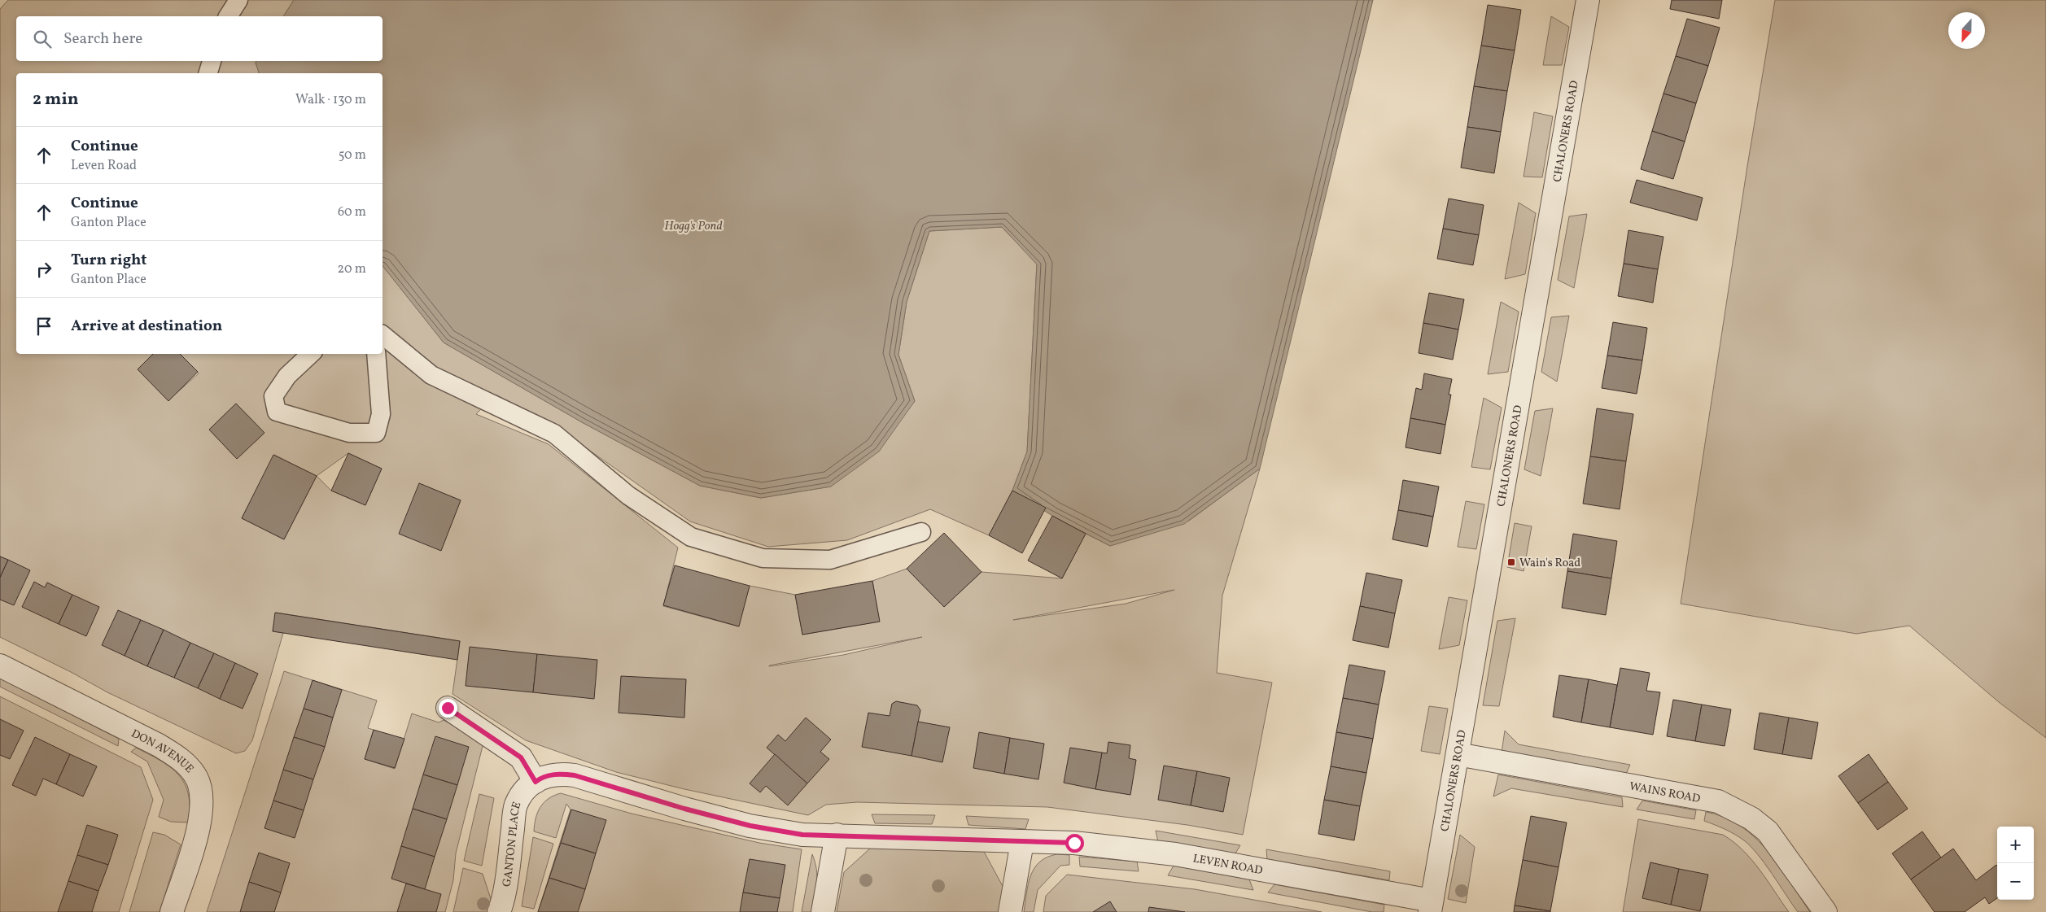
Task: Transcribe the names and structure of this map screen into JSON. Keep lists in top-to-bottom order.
{
  "streets": {
    "street": [
      "CHALONERS ROAD",
      "DON AVENUE",
      "WAINS ROAD",
      "GANTON PLACE",
      "LEVEN ROAD"
    ]
  },
  "crossings": [
    ["CHALONERS ROAD", "WAINS ROAD"],
    ["CHALONERS ROAD", "LEVEN ROAD"],
    ["GANTON PLACE", "LEVEN ROAD"]
  ],
  "water": ["Hogg's Pond"],
  "places": {
    "transit": ["Wain's Road"]
  },
  "north": "bottom",
  "page": {
    "search": "Search here",
    "heading": ["2 min", "Walk · 130 m"],
    "list": [
      ["Continue", "Leven Road", "50 m"],
      ["Continue", "Ganton Place", "60 m"],
      ["Turn right", "Ganton Place", "20 m"],
      "Arrive at destination"
    ],
    "map_buttons": ["+", "−"]
  }
}
